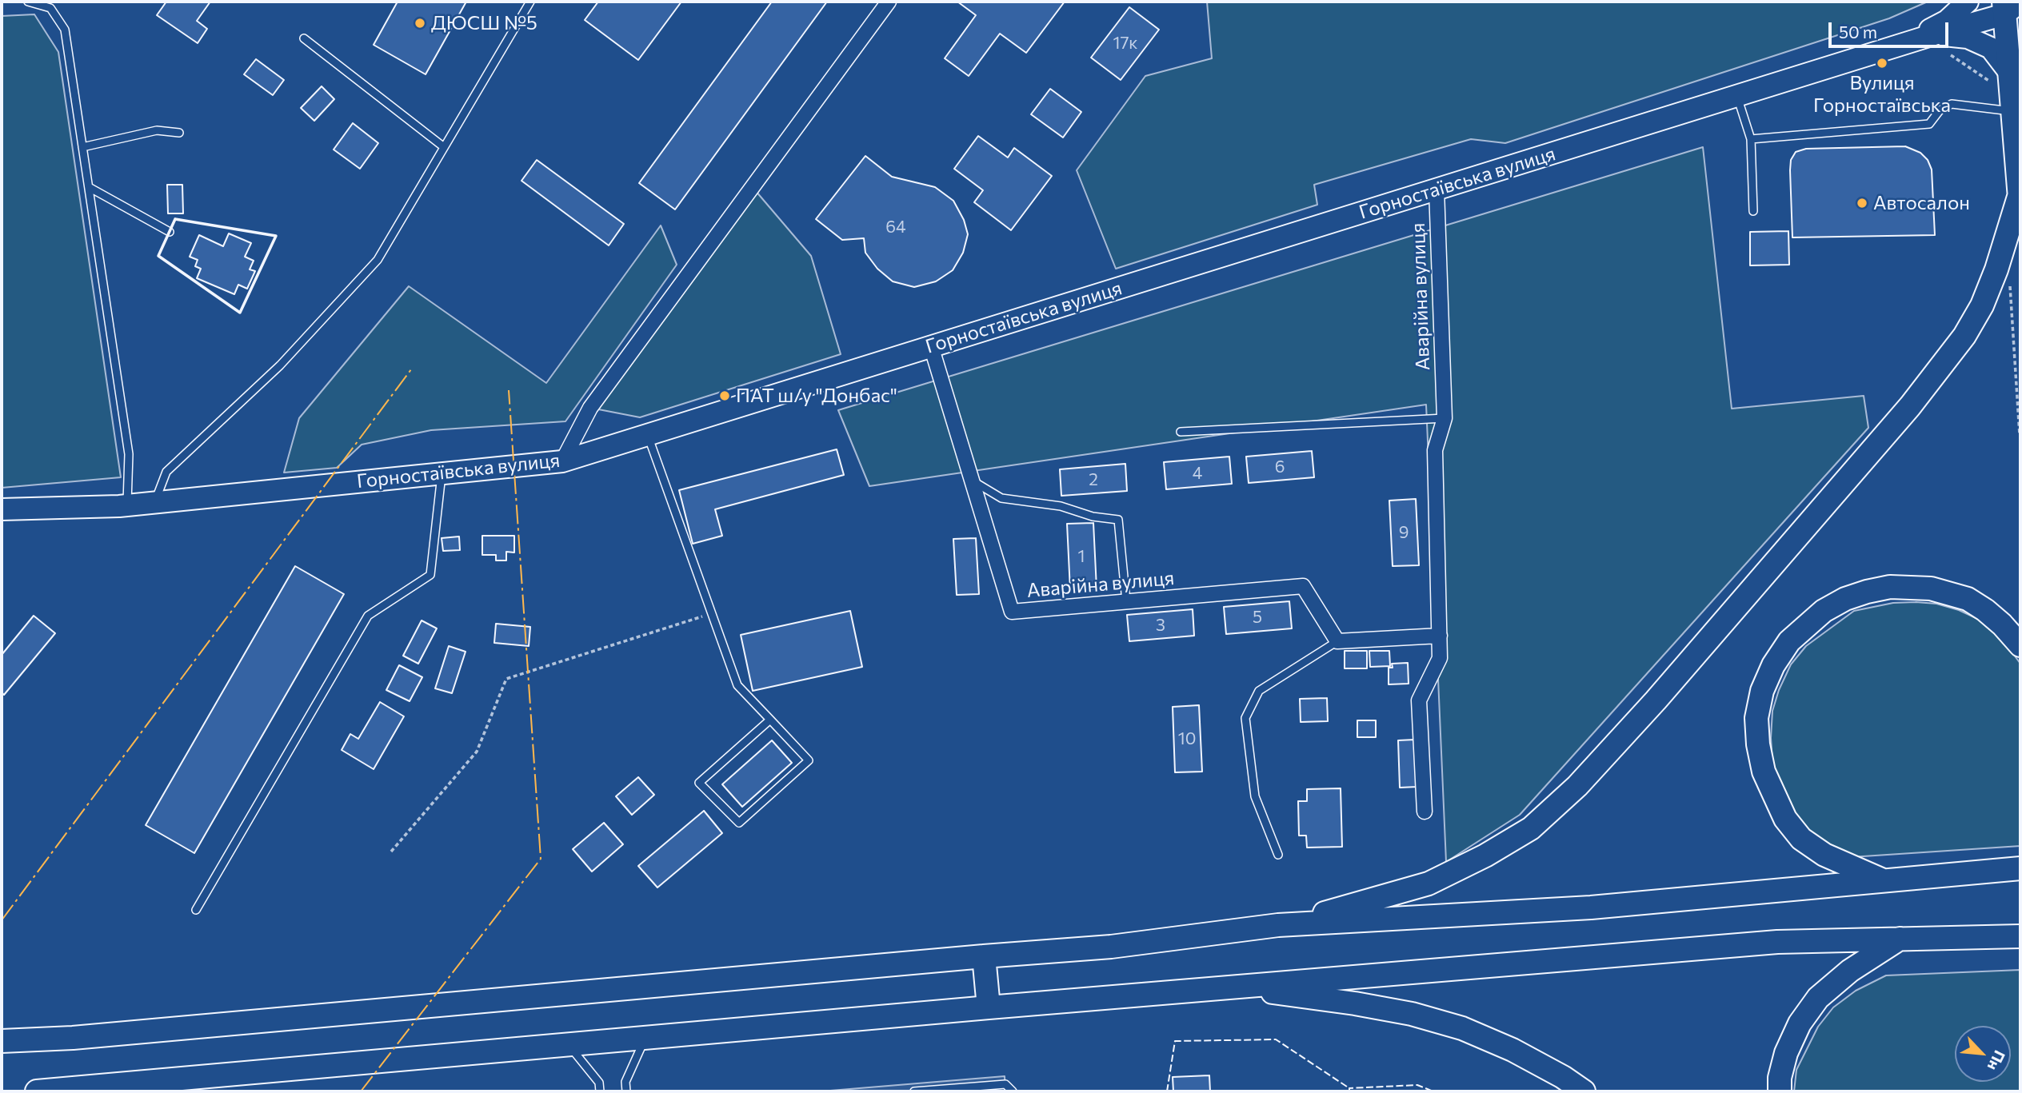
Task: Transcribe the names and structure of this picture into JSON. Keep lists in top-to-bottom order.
{
  "streets": {
    "main road": ["Горностаївська вулиця"],
    "street": ["Аварійна вулиця"]
  },
  "crossings": [
    ["Горностаївська вулиця", "Аварійна вулиця"]
  ],
  "places": [
    "ДЮСШ №5",
    "Вулиця Горностаївська",
    "Автосалон",
    "ПАТ ш/у \"Донбас\""
  ],
  "house_numbers": [
    "17к",
    "64",
    "6",
    "4",
    "2",
    "9",
    "1",
    "5",
    "3",
    "10"
  ],
  "scale_bar": "50 m",
  "north": "bottom right"
}
